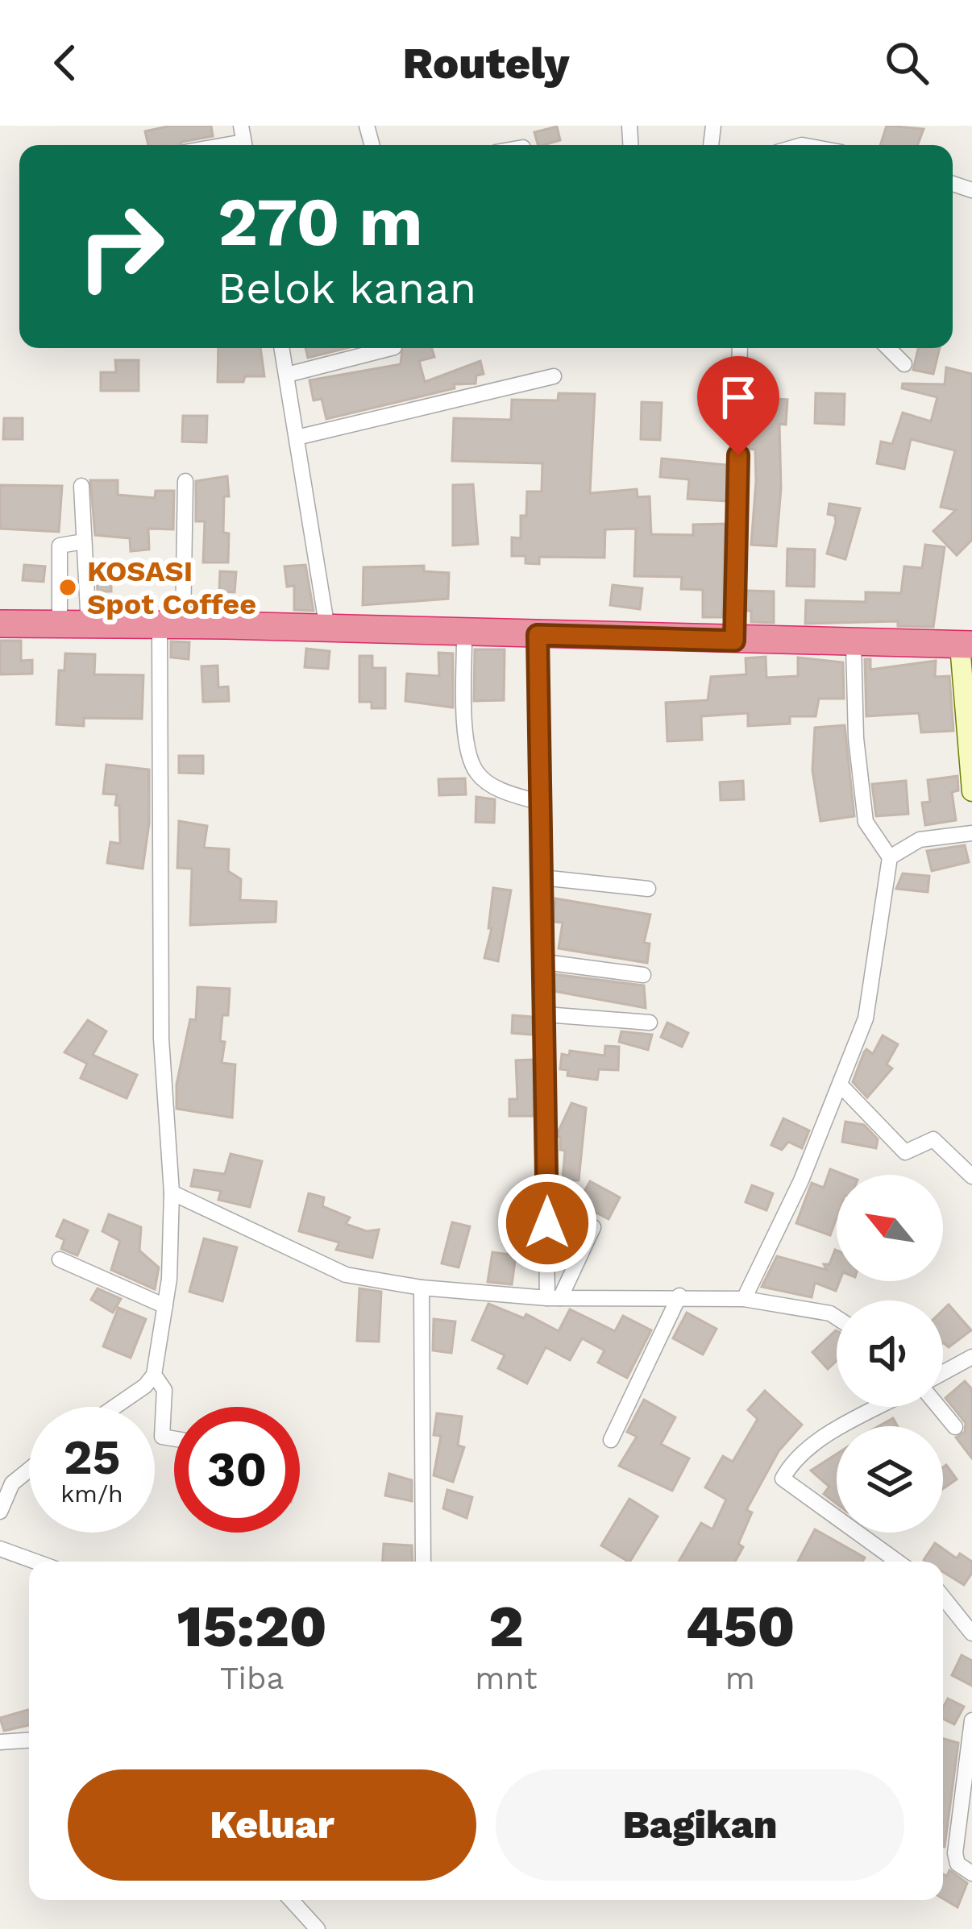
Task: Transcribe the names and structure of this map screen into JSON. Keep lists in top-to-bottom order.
{
  "places": ["KOSASI Spot Coffee"],
  "north": "top left",
  "page": {
    "header": "Routely",
    "turn": ["270 m", "Belok kanan"],
    "speed": "25 km/h",
    "limit": "30",
    "eta": [
      "15:20",
      "Tiba",
      "2",
      "mnt",
      "450",
      "m"
    ],
    "buttons": ["Keluar", "Bagikan"]
  }
}
